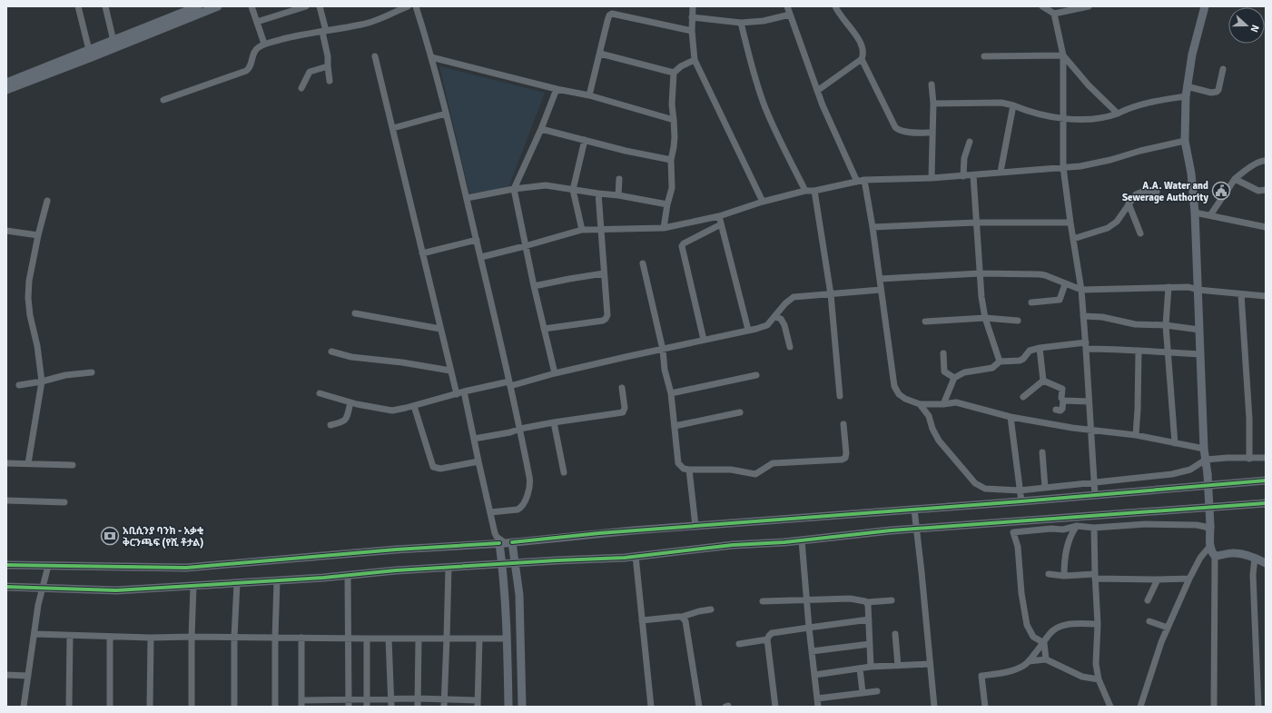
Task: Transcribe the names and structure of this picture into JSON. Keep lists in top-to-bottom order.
{
  "places": {
    "public building": ["A.A. Water and Sewerage Authority"],
    "bank": ["አቢሲንያ ባንክ - አቃቂ ቅርንጫፍ (የሺ ቶታል)"]
  },
  "north": "right"
}
